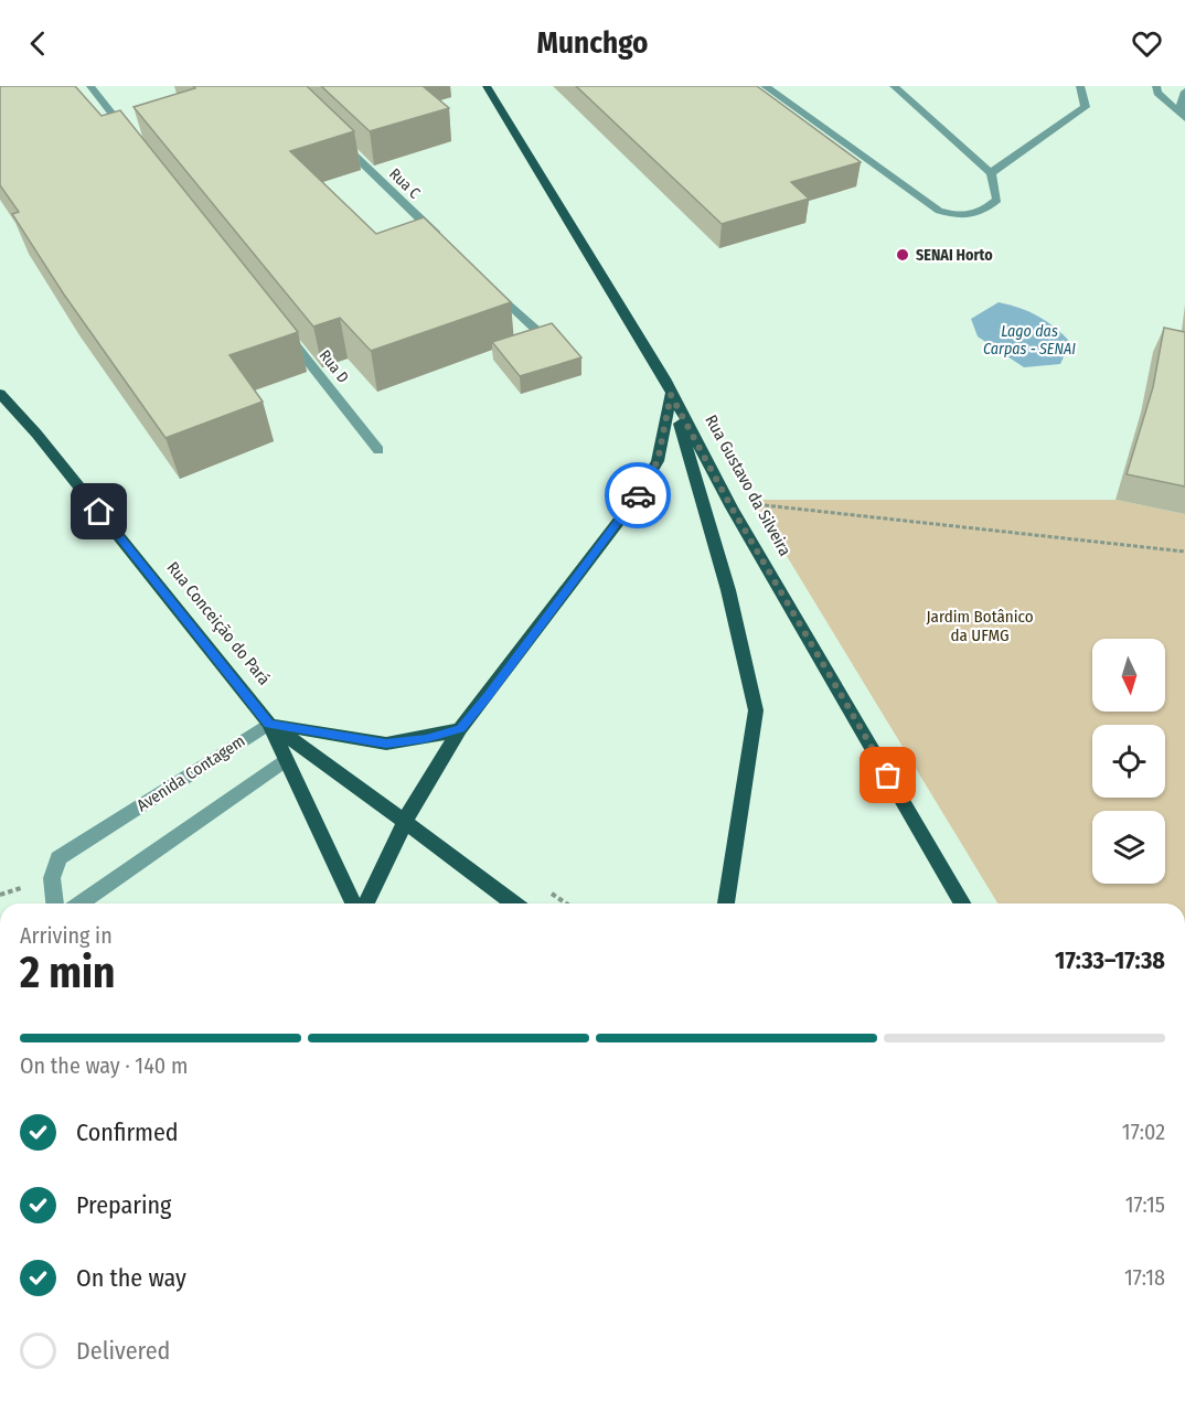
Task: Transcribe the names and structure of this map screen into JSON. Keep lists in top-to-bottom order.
{
  "streets": {
    "main road": ["Rua Gustavo da Silveira", "Rua Conceição do Pará"],
    "street": ["Rua C", "Rua D", "Avenida Contagem"]
  },
  "crossings": [
    ["Rua Conceição do Pará", "Avenida Contagem"]
  ],
  "water": ["Lago das Carpas - SENAI"],
  "parks": ["Jardim Botânico da UFMG"],
  "places": ["SENAI Horto"],
  "north": "bottom",
  "page": {
    "header": "Munchgo",
    "heading": ["2 min", "Arriving in", "17:33–17:38"],
    "bar": "On the way · 140 m",
    "list": [
      ["Confirmed", "17:02"],
      ["Preparing", "17:15"],
      ["On the way", "17:18"],
      "Delivered"
    ]
  }
}
